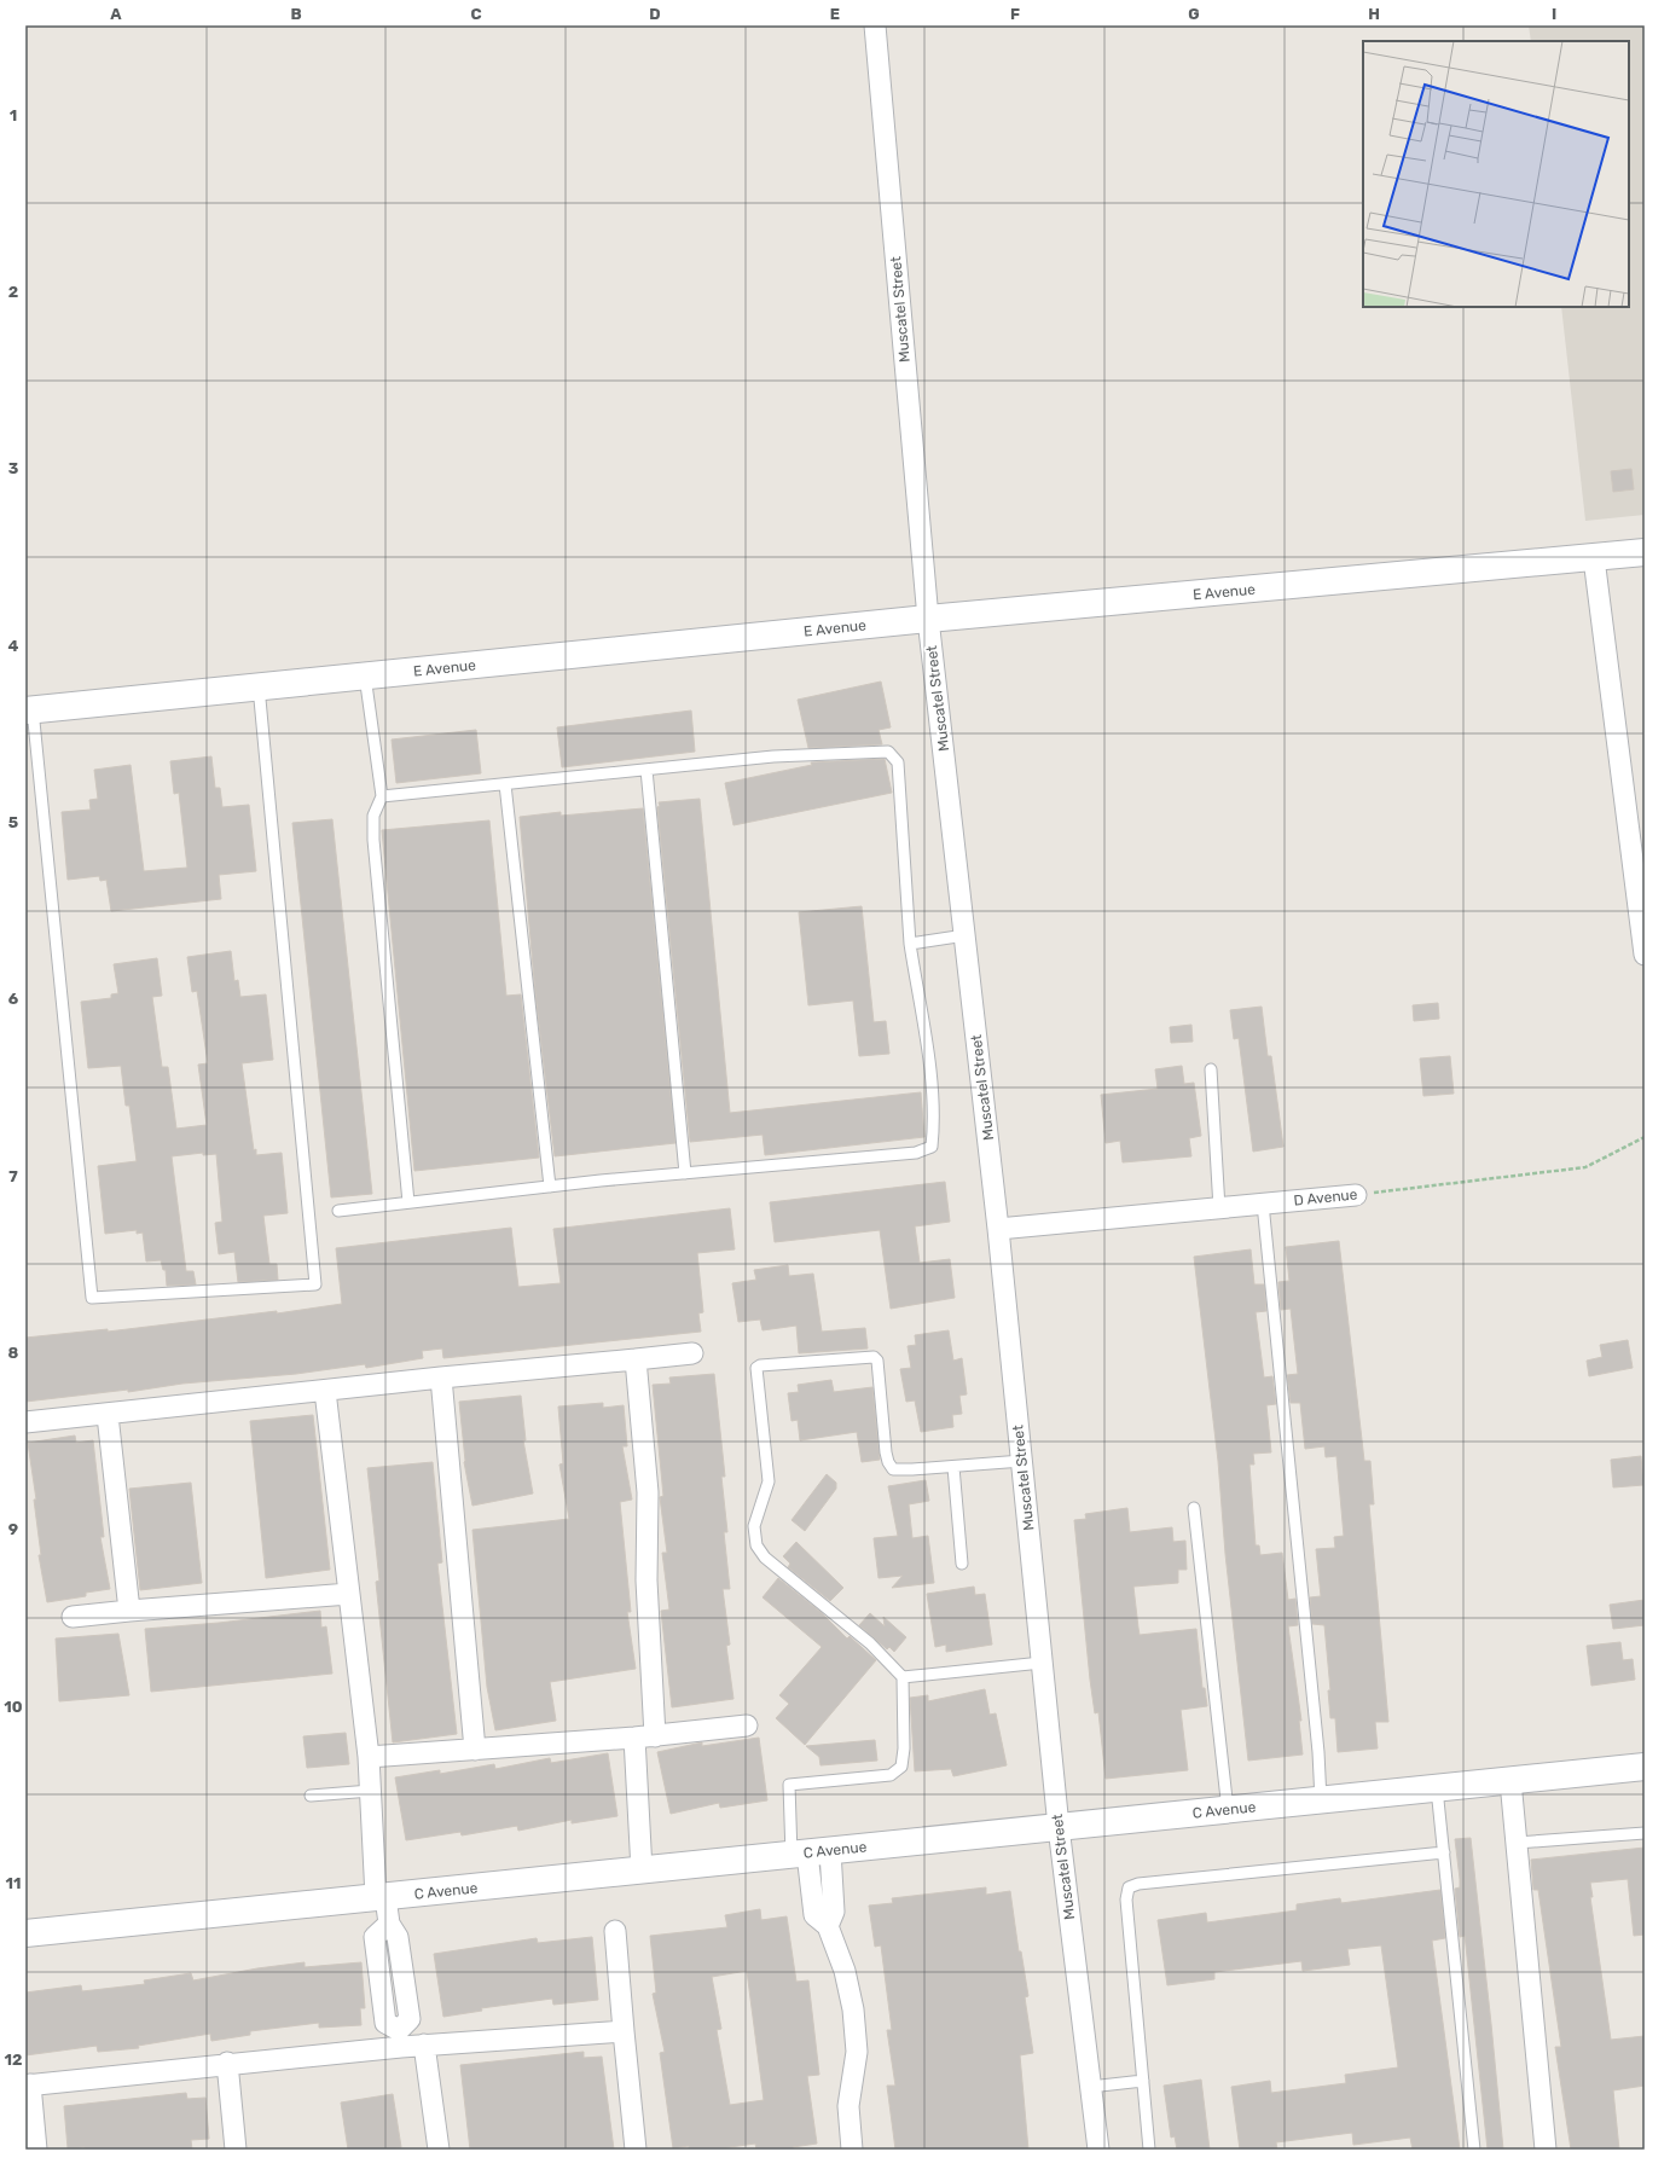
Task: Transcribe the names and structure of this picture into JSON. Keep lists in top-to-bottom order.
{
  "streets": {
    "street": [
      "Muscatel Street",
      "E Avenue",
      "D Avenue",
      "C Avenue"
    ]
  },
  "crossings": [
    ["Muscatel Street", "E Avenue"],
    ["Muscatel Street", "D Avenue"],
    ["Muscatel Street", "C Avenue"]
  ],
  "grid": {
    "columns": [
      "A",
      "B",
      "C",
      "D",
      "E",
      "F",
      "G",
      "H",
      "I"
    ],
    "rows": [
      "1",
      "2",
      "3",
      "4",
      "5",
      "6",
      "7",
      "8",
      "9",
      "10",
      "11",
      "12"
    ]
  }
}
